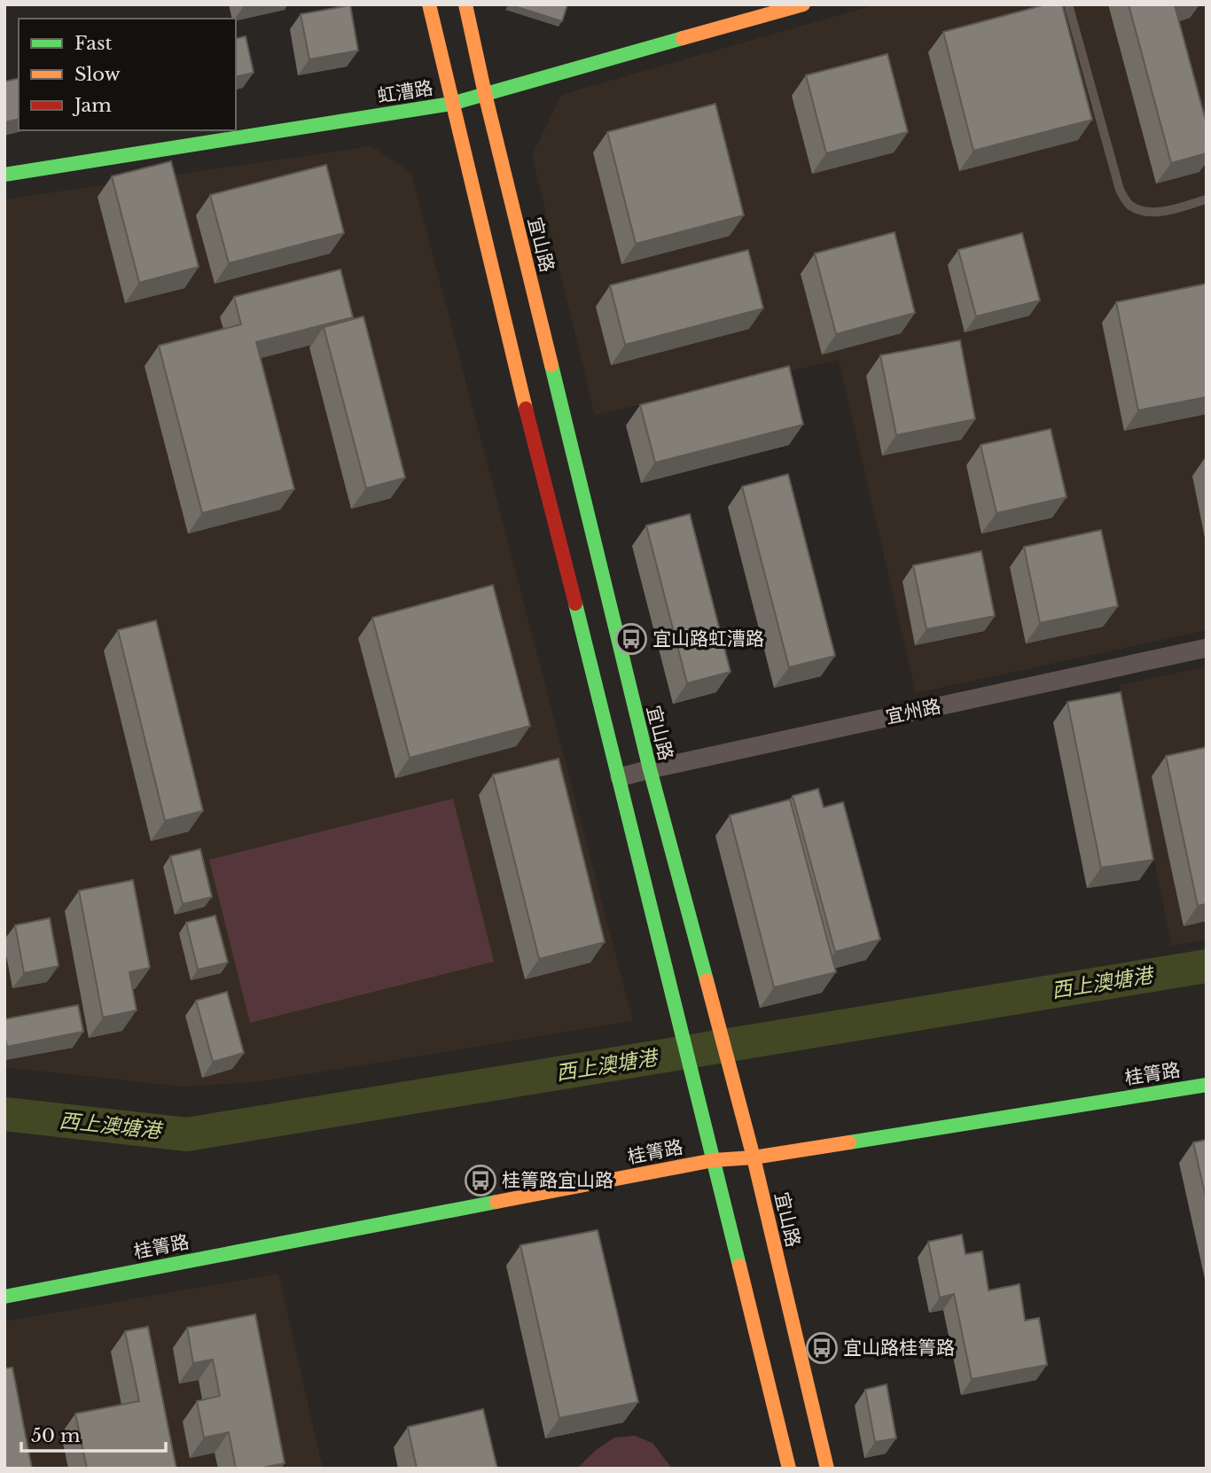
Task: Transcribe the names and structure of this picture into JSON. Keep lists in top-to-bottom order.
{
  "streets": {
    "main road": ["虹漕路", "宜山路", "桂箐路"],
    "street": ["宜州路"]
  },
  "crossings": [
    ["虹漕路", "宜山路"],
    ["宜山路", "宜州路"],
    ["宜山路", "桂箐路"]
  ],
  "water": ["西上澳塘港"],
  "places": {
    "bus stop": ["宜山路虹漕路", "桂箐路宜山路", "宜山路桂箐路"]
  },
  "legend": ["Fast", "Slow", "Jam"],
  "scale_bar": "50 m"
}
